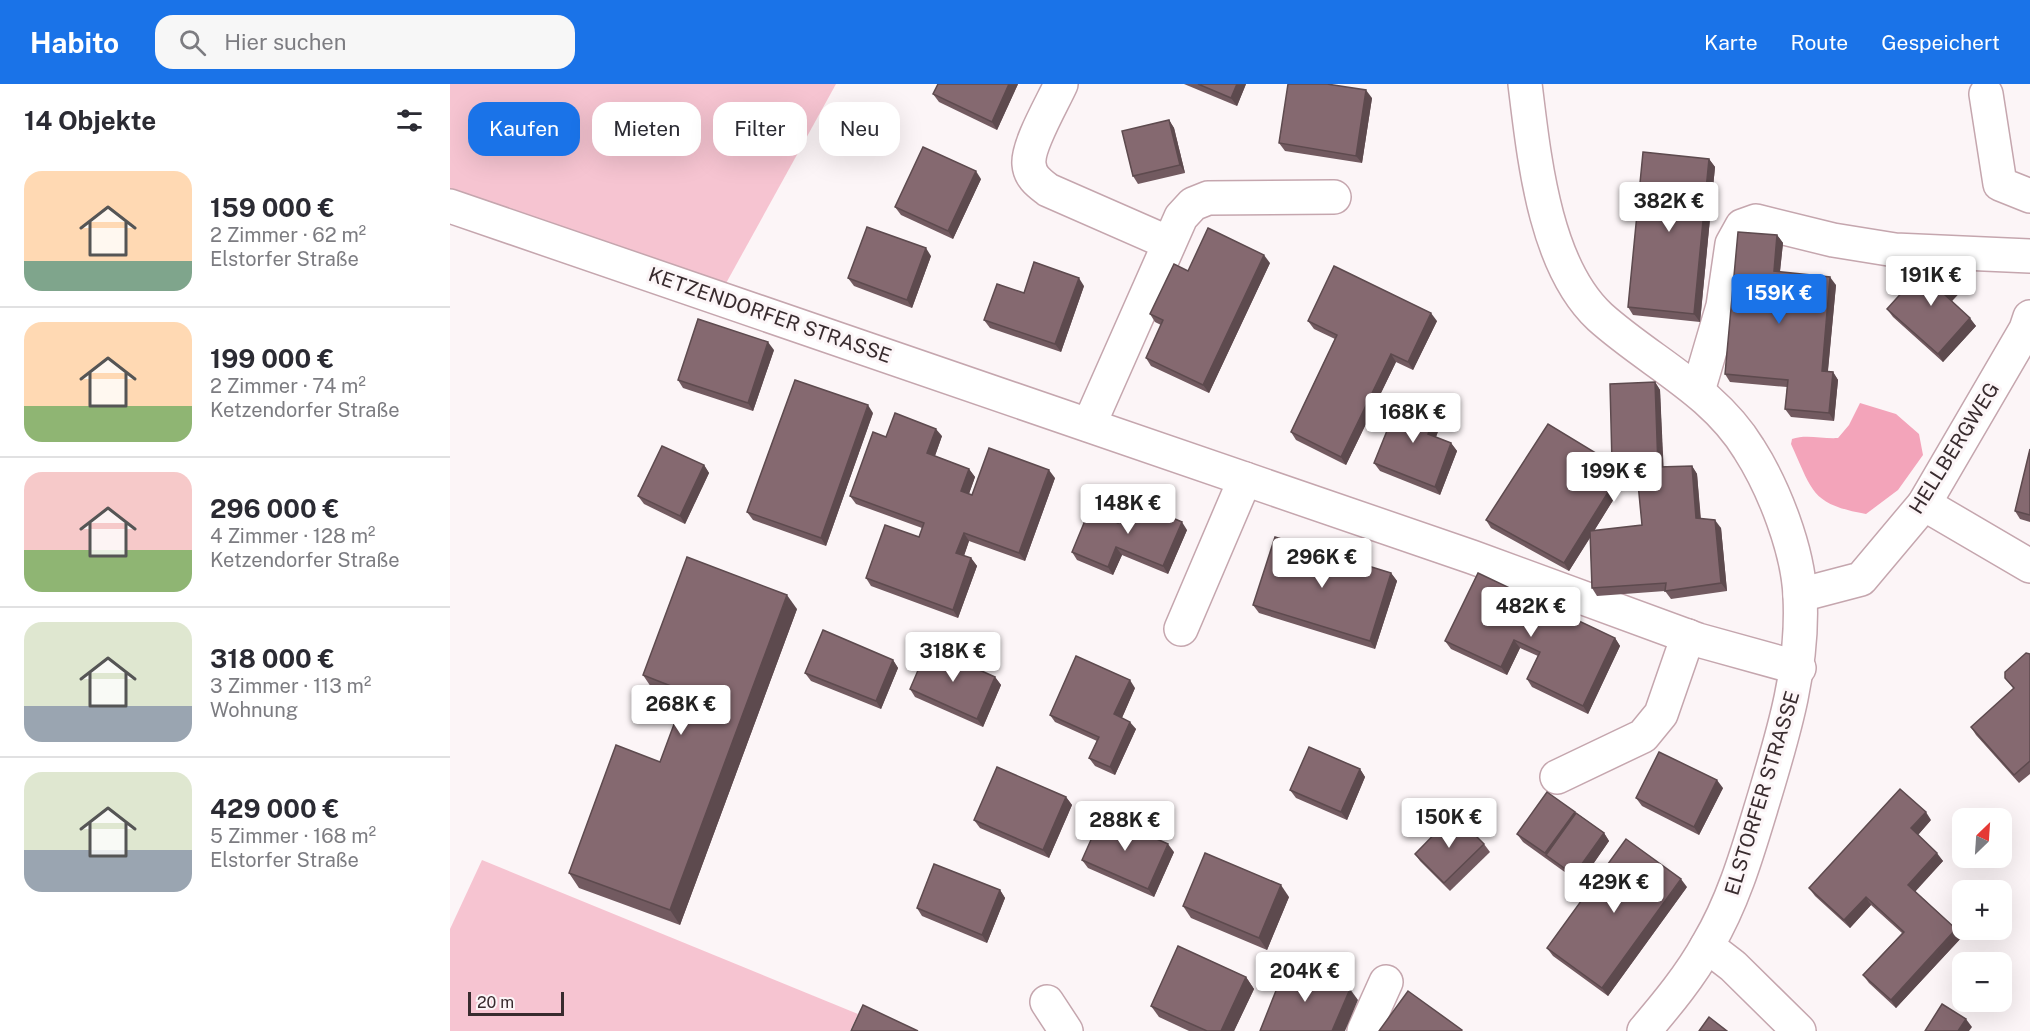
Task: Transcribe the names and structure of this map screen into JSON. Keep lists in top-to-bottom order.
{
  "streets": {
    "street": ["KETZENDORFER STRASSE", "HELLBERGWEG", "ELSTORFER STRASSE"]
  },
  "crossings": [
    ["KETZENDORFER STRASSE", "ELSTORFER STRASSE"],
    ["HELLBERGWEG", "ELSTORFER STRASSE"]
  ],
  "scale_bar": "20 m",
  "north": "top right",
  "page": {
    "header": "Habito",
    "search": "Hier suchen",
    "nav": ["Karte", "Route", "Gespeichert"],
    "heading": "14 Objekte",
    "chip": [
      "Kaufen",
      "Mieten",
      "Filter",
      "Neu"
    ],
    "list": [
      {
        "name": "159 000 €",
        "note": "2 Zimmer · 62 m² · Elstorfer Straße"
      },
      {
        "name": "199 000 €",
        "note": "2 Zimmer · 74 m² · Ketzendorfer Straße"
      },
      {
        "name": "296 000 €",
        "note": "4 Zimmer · 128 m² · Ketzendorfer Straße"
      },
      {
        "name": "318 000 €",
        "note": "3 Zimmer · 113 m² · Wohnung"
      },
      {
        "name": "429 000 €",
        "note": "5 Zimmer · 168 m² · Elstorfer Straße"
      }
    ],
    "price": [
      "382K €",
      "191K €",
      "159K €",
      "168K €",
      "199K €",
      "148K €",
      "296K €",
      "482K €",
      "318K €",
      "268K €",
      "150K €",
      "288K €",
      "429K €",
      "204K €"
    ],
    "map_buttons": ["+", "−"],
    "scale": "20 m"
  }
}
